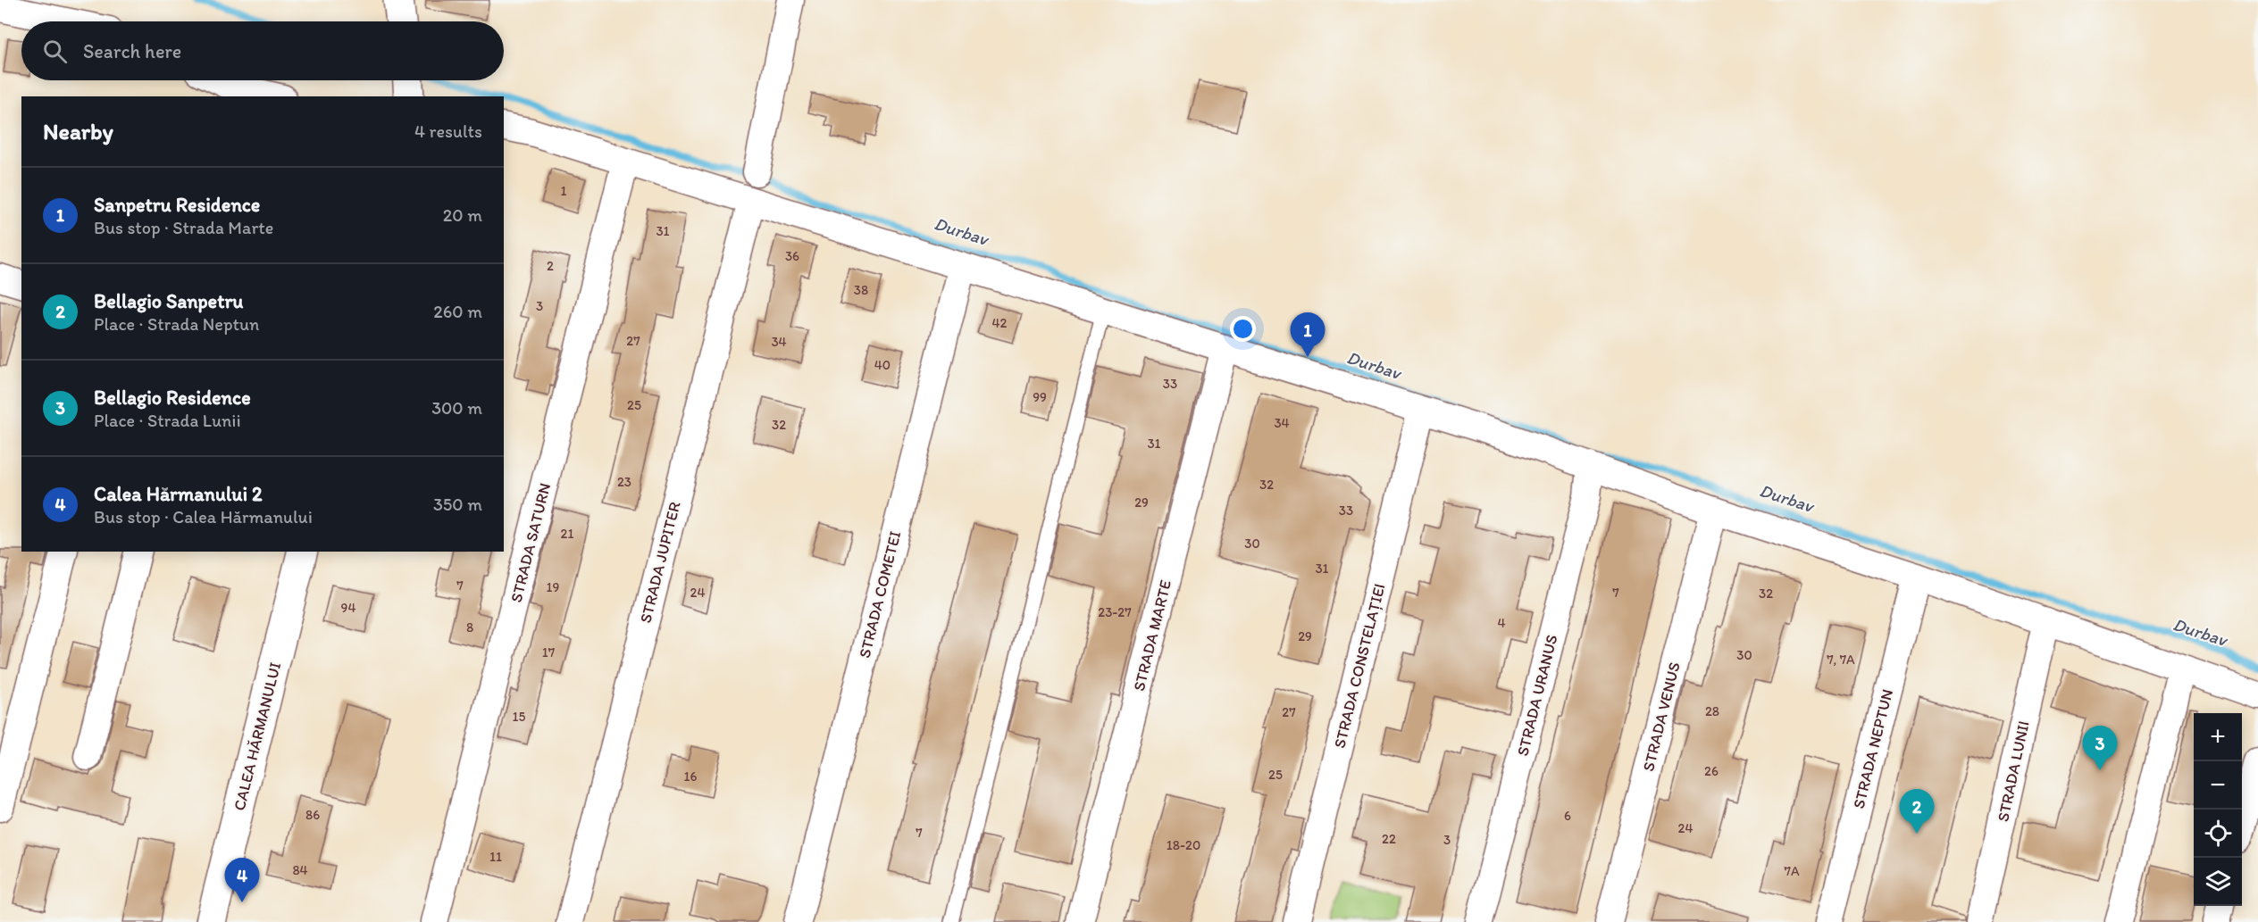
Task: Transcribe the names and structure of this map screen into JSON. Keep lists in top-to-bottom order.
{
  "streets": {
    "street": [
      "STRADA SATURN",
      "STRADA JUPITER",
      "STRADA COMETEI",
      "STRADA MARTE",
      "STRADA CONSTELAȚIEI",
      "STRADA URANUS",
      "STRADA VENUS",
      "CALEA HĂRMANULUI",
      "STRADA NEPTUN",
      "STRADA LUNII"
    ]
  },
  "water": ["Durbav"],
  "house_numbers": [
    "1",
    "31",
    "36",
    "2",
    "38",
    "3",
    "42",
    "27",
    "34",
    "40",
    "33",
    "99",
    "25",
    "34",
    "32",
    "31",
    "23",
    "32",
    "29",
    "33",
    "21",
    "30",
    "31",
    "7",
    "19",
    "24",
    "7",
    "32",
    "94",
    "23-27",
    "4",
    "8",
    "29",
    "17",
    "30",
    "7, 7A",
    "28",
    "27",
    "15",
    "26",
    "25",
    "16",
    "86",
    "6",
    "24",
    "7",
    "22",
    "3",
    "18-20",
    "11",
    "84",
    "7A"
  ],
  "page": {
    "search": "Search here",
    "heading": ["Nearby", "4 results"],
    "list": [
      {
        "mark": "1",
        "name": "Sanpetru Residence",
        "note": "Bus stop · Strada Marte",
        "value": "20 m"
      },
      {
        "mark": "2",
        "name": "Bellagio Sanpetru",
        "note": "Place · Strada Neptun",
        "value": "260 m"
      },
      {
        "mark": "3",
        "name": "Bellagio Residence",
        "note": "Place · Strada Lunii",
        "value": "300 m"
      },
      {
        "mark": "4",
        "name": "Calea Hărmanului 2",
        "note": "Bus stop · Calea Hărmanului",
        "value": "350 m"
      }
    ],
    "pins": [
      "1",
      "3",
      "2",
      "4"
    ],
    "map_buttons": ["+", "−"]
  }
}
